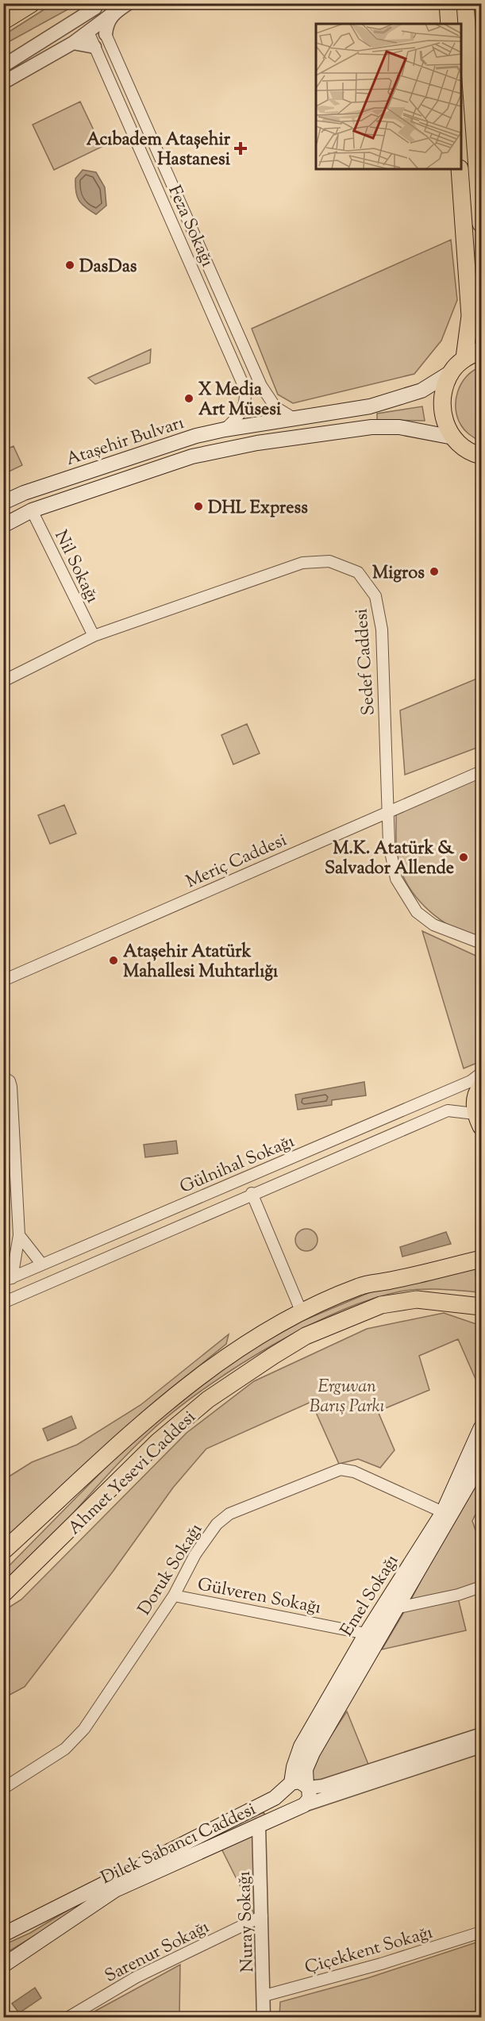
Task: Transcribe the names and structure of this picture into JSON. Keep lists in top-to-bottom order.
{
  "streets": {
    "main road": [
      "Ataşehir Bulvarı",
      "Ahmet Yesevi Caddesi",
      "Emel Sokağı",
      "Dilek Sabancı Caddesi"
    ],
    "street": [
      "Feza Sokağı",
      "Nil Sokağı",
      "Sedef Caddesi",
      "Meriç Caddesi",
      "Gülnihal Sokağı",
      "Doruk Sokağı",
      "Gülveren Sokağı",
      "Nuray Sokağı",
      "Çiçekkent Sokağı",
      "Sarenur Sokağı"
    ]
  },
  "crossings": [
    ["Feza Sokağı", "Ataşehir Bulvarı"],
    ["Ataşehir Bulvarı", "Nil Sokağı"],
    ["Nil Sokağı", "Sedef Caddesi"],
    ["Sedef Caddesi", "Meriç Caddesi"],
    ["Doruk Sokağı", "Gülveren Sokağı"],
    ["Doruk Sokağı", "Emel Sokağı"],
    ["Gülveren Sokağı", "Emel Sokağı"],
    ["Emel Sokağı", "Dilek Sabancı Caddesi"],
    ["Dilek Sabancı Caddesi", "Nuray Sokağı"],
    ["Nuray Sokağı", "Çiçekkent Sokağı"],
    ["Nuray Sokağı", "Sarenur Sokağı"]
  ],
  "parks": ["Erguvan Barış Parkı"],
  "places": {
    "health": ["Acıbadem Ataşehir Hastanesi"],
    "other": [
      "DasDas",
      "X Media Art Müsesi",
      "DHL Express",
      "Migros",
      "M.K. Atatürk & Salvador Allende",
      "Ataşehir Atatürk Mahallesi Muhtarlığı"
    ]
  }
}
